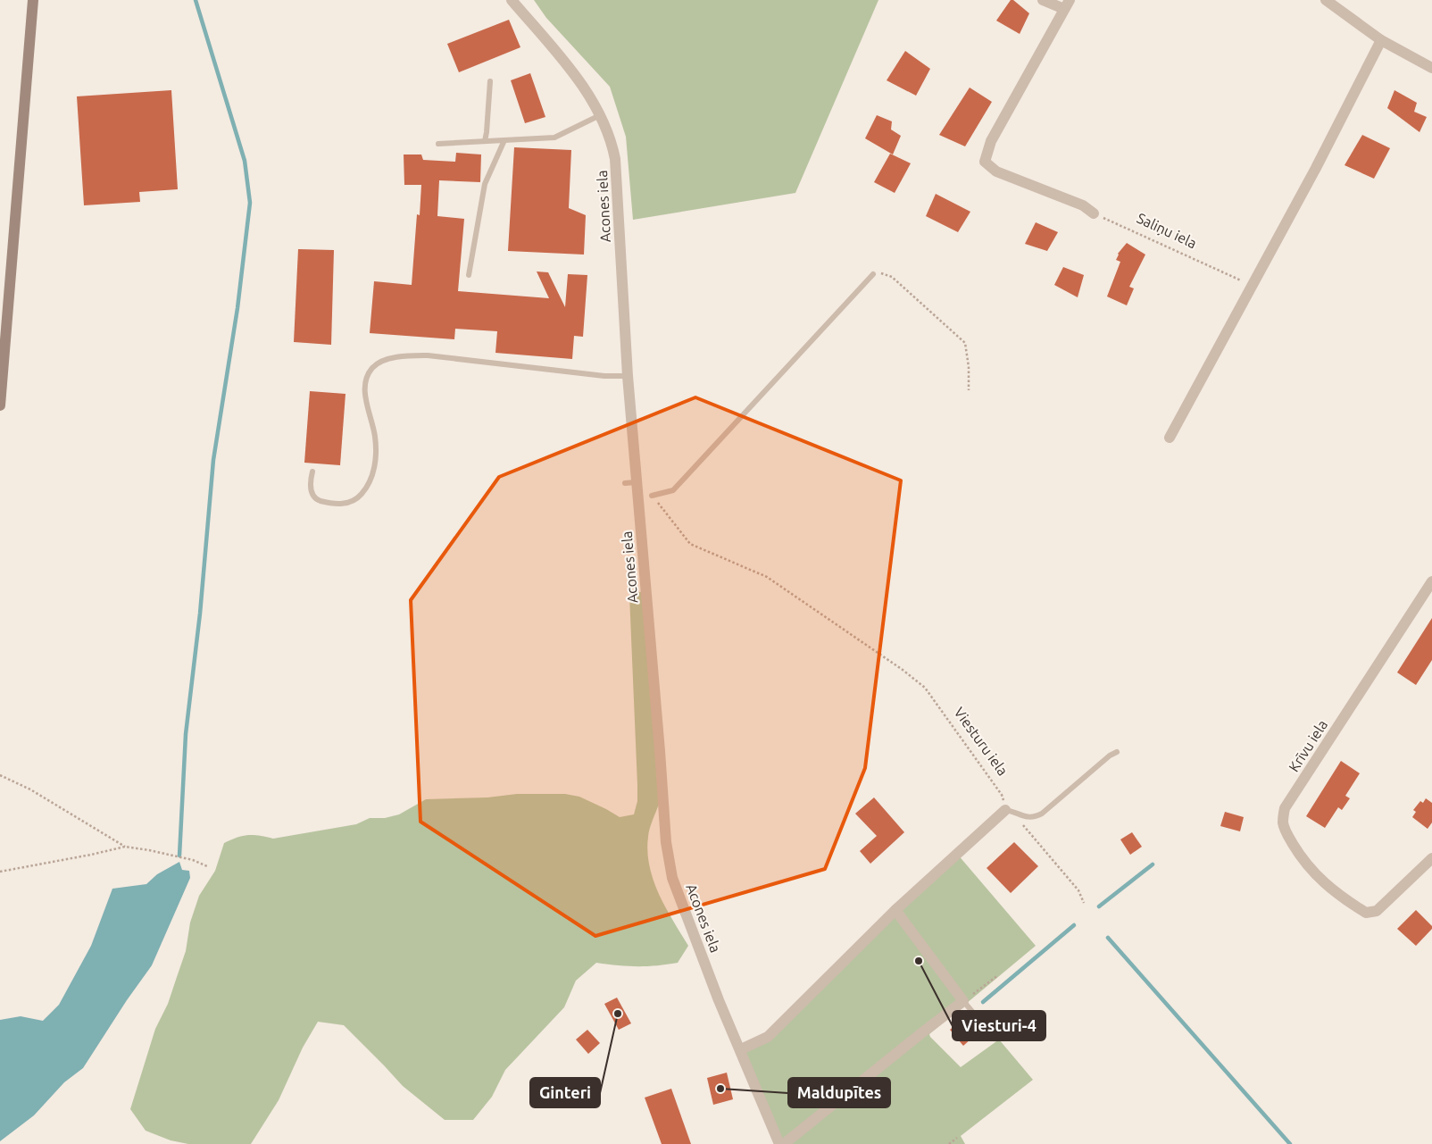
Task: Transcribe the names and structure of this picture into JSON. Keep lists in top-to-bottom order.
{
  "streets": {
    "street": ["Acones iela", "Krīvu iela"],
    "path": ["Saliņu iela", "Viesturu iela"]
  },
  "places": ["Viesturi-4", "Ginteri", "Maldupītes"]
}
